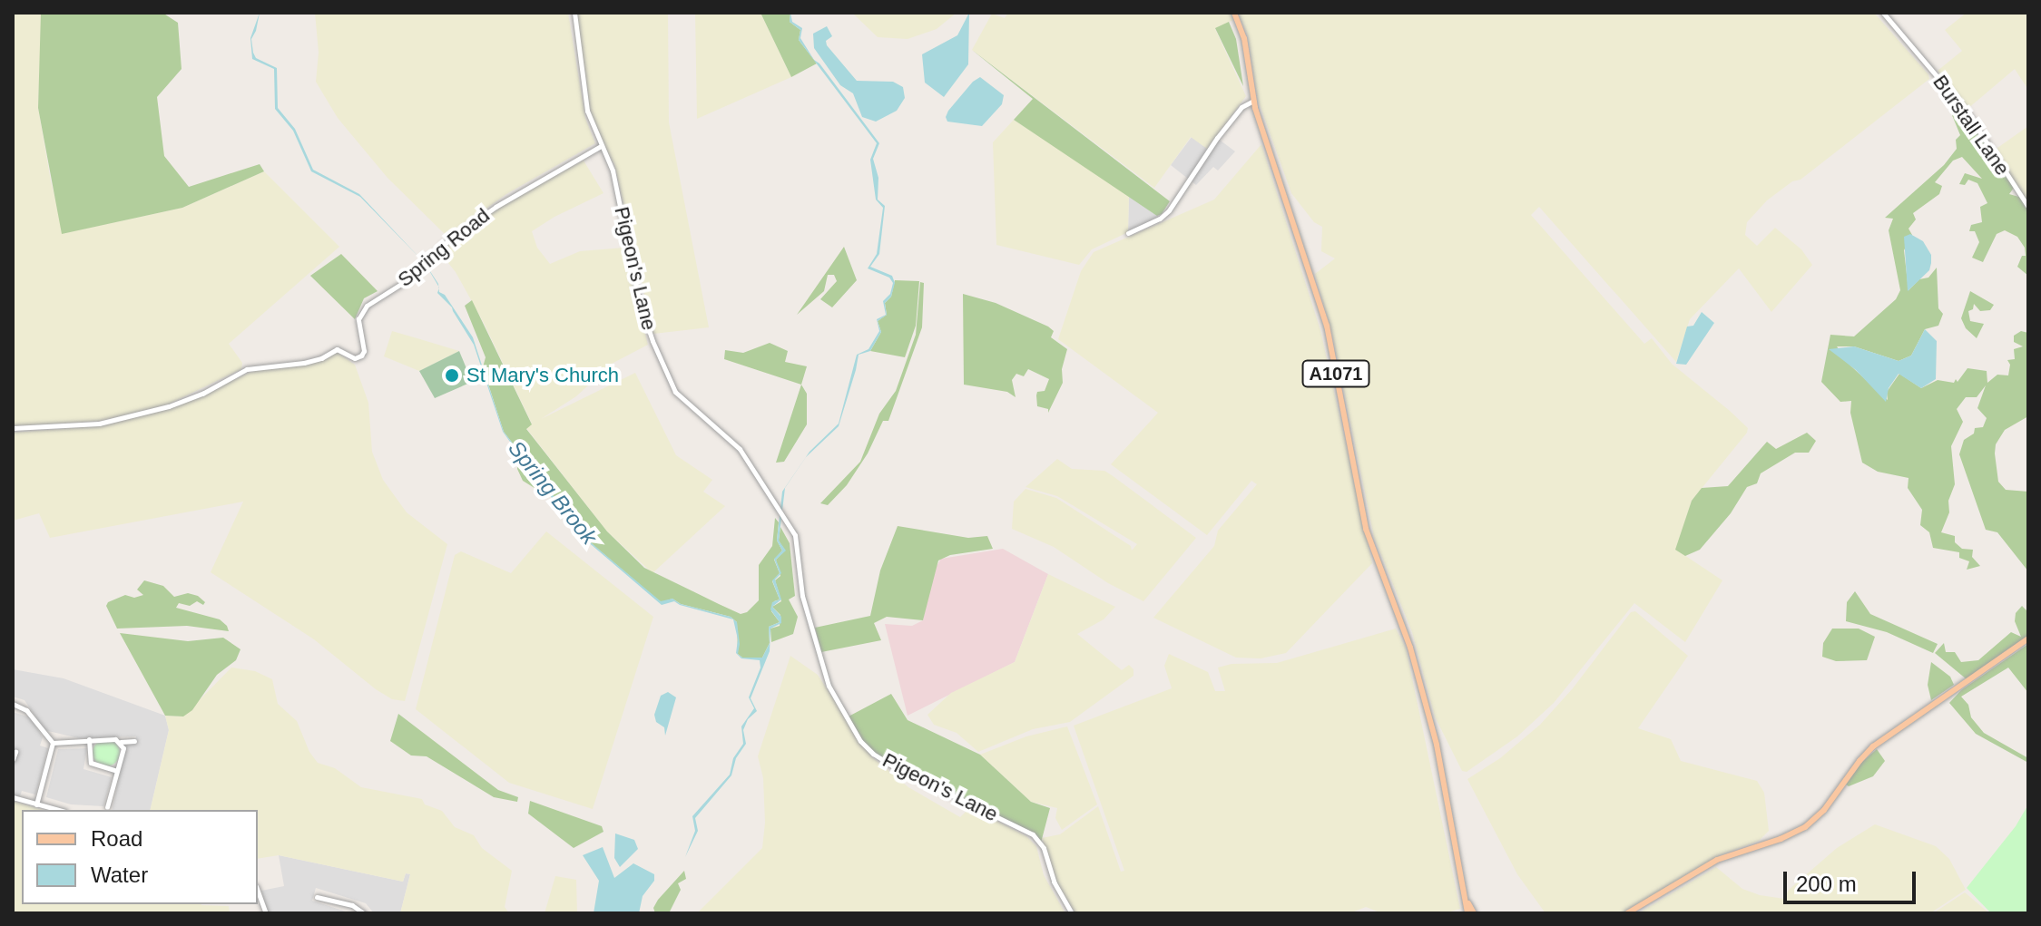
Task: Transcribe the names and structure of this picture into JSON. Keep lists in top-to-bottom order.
{
  "streets": {
    "main road": ["A1071"],
    "street": ["Burstall Lane", "Spring Road", "Pigeon's Lane"]
  },
  "crossings": [
    ["Spring Road", "Pigeon's Lane"]
  ],
  "water": ["Spring Brook"],
  "places": ["St Mary's Church"],
  "legend": ["Road", "Water"],
  "scale_bar": "200 m"
}
